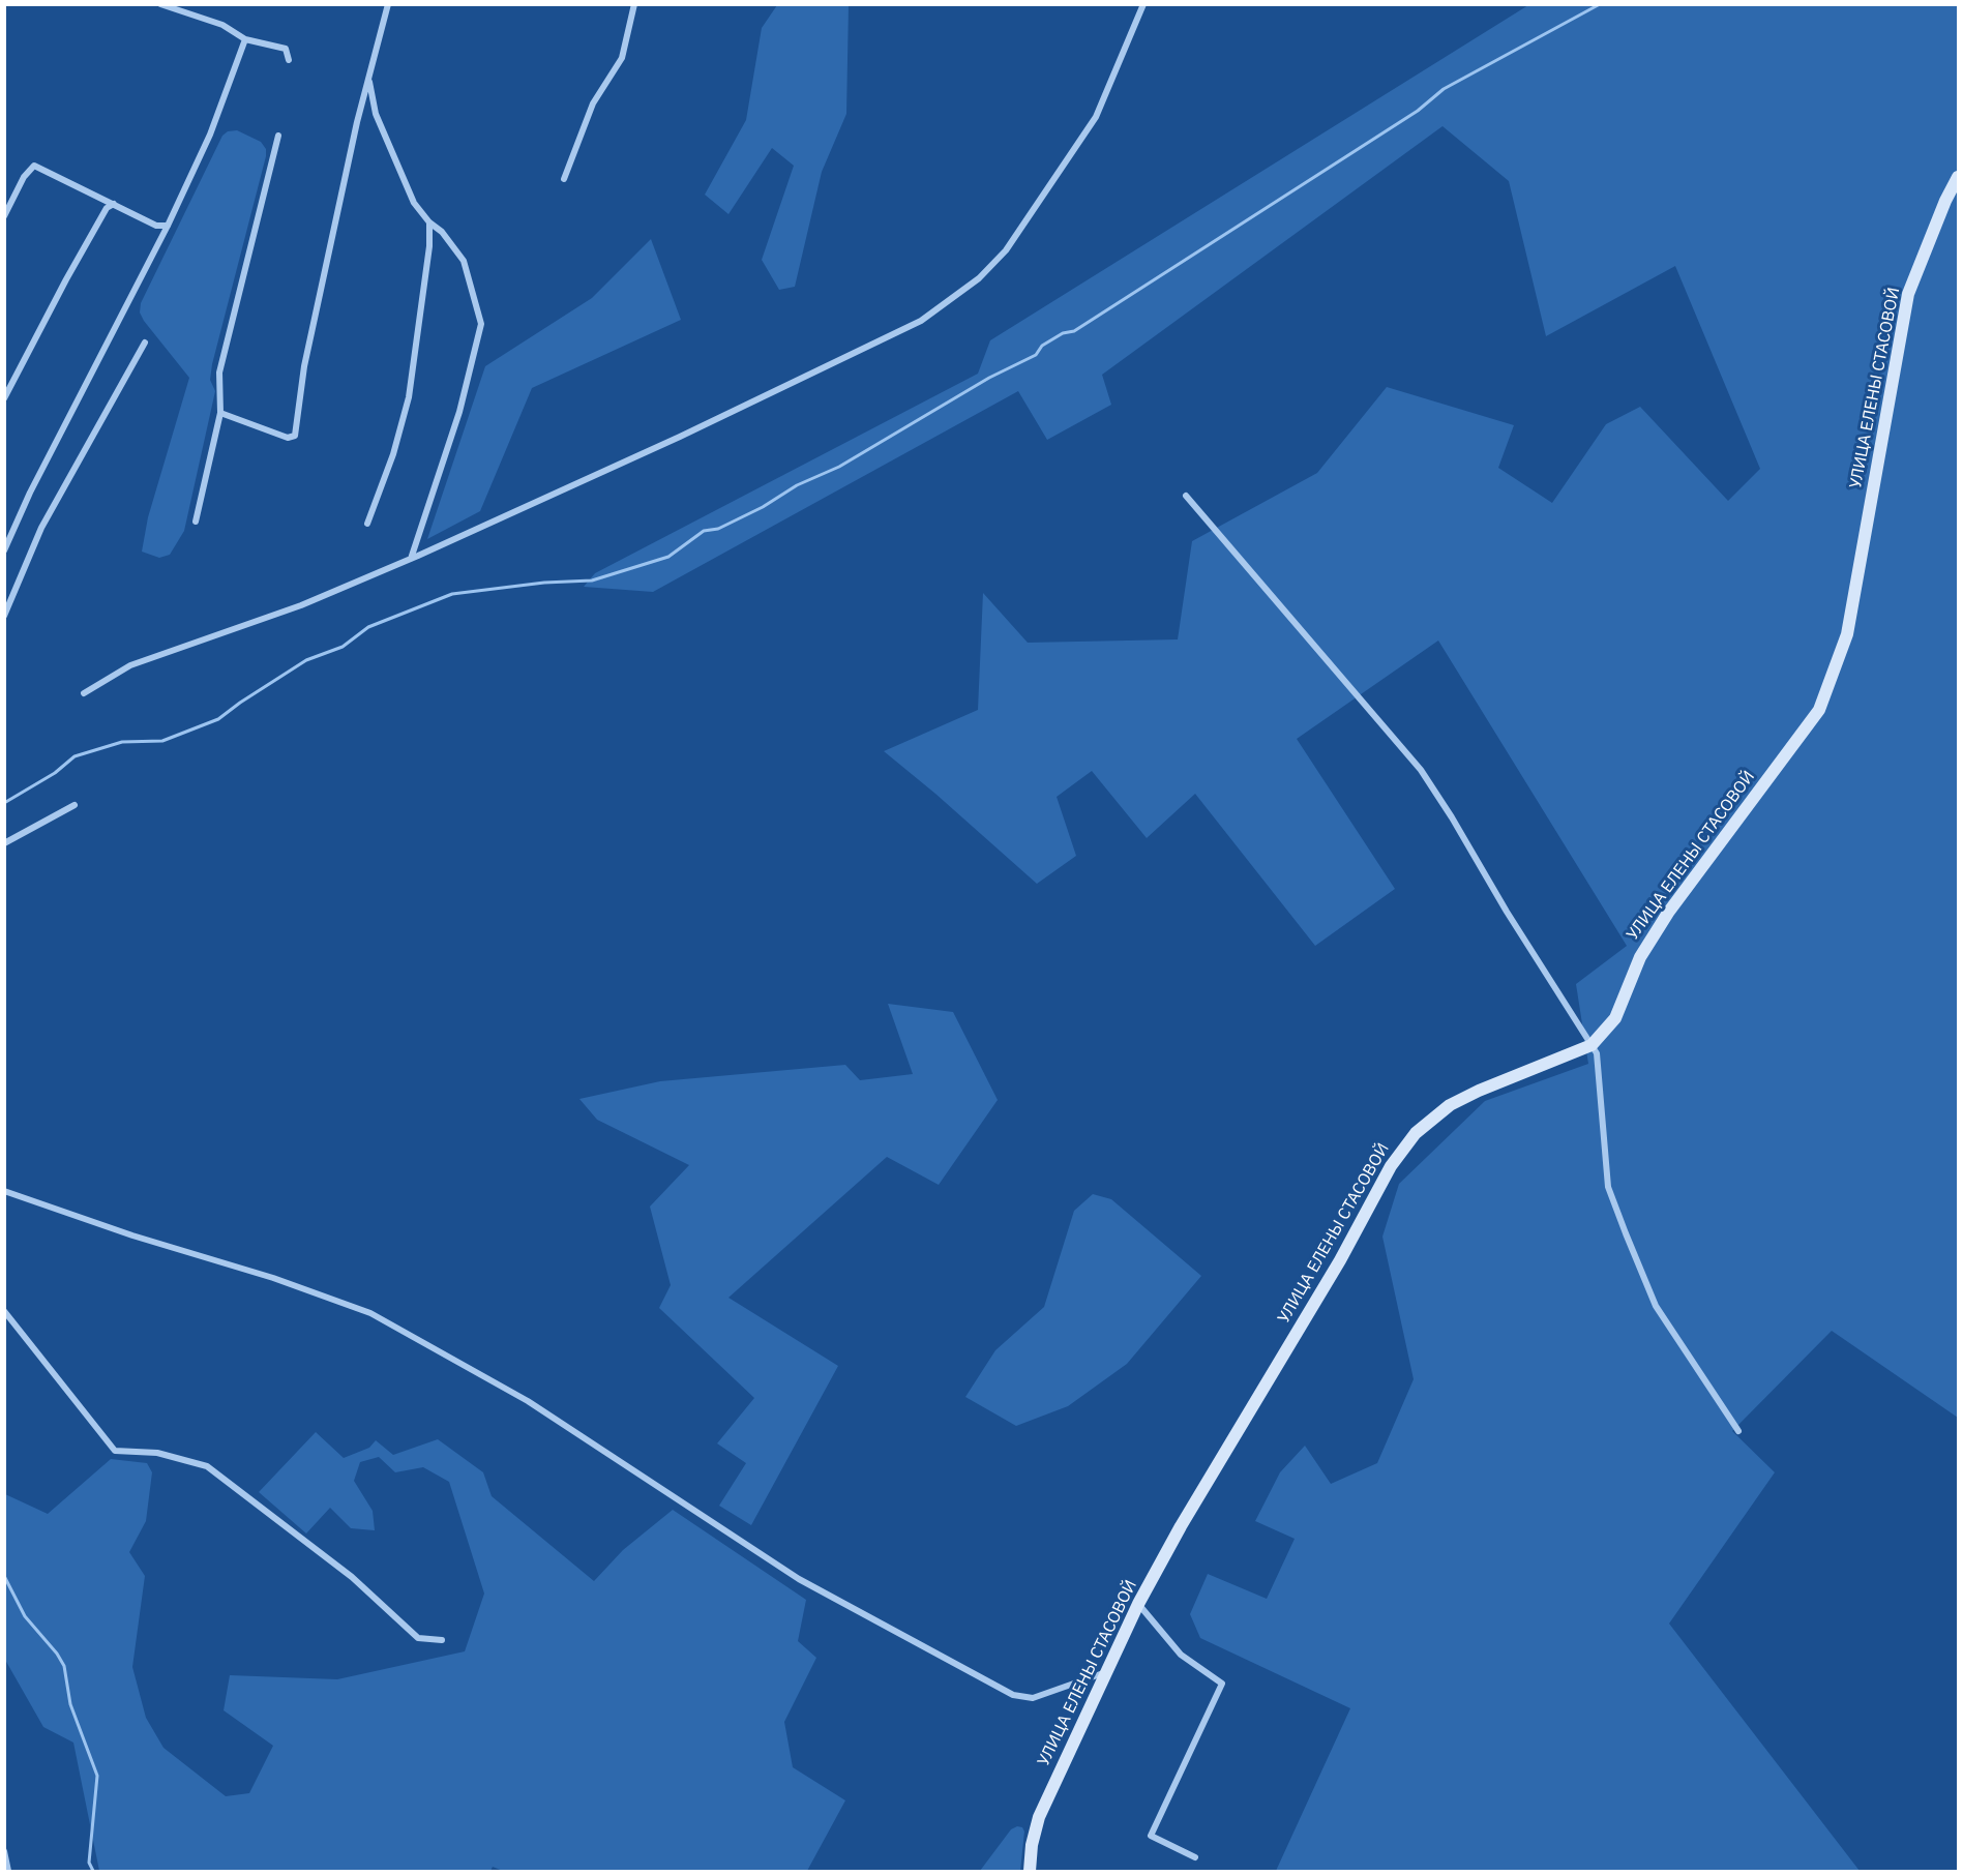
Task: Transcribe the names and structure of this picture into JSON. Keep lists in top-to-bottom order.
{
  "streets": {
    "main road": ["УЛИЦА ЕЛЕНЫ СТАСОВОЙ"]
  }
}
